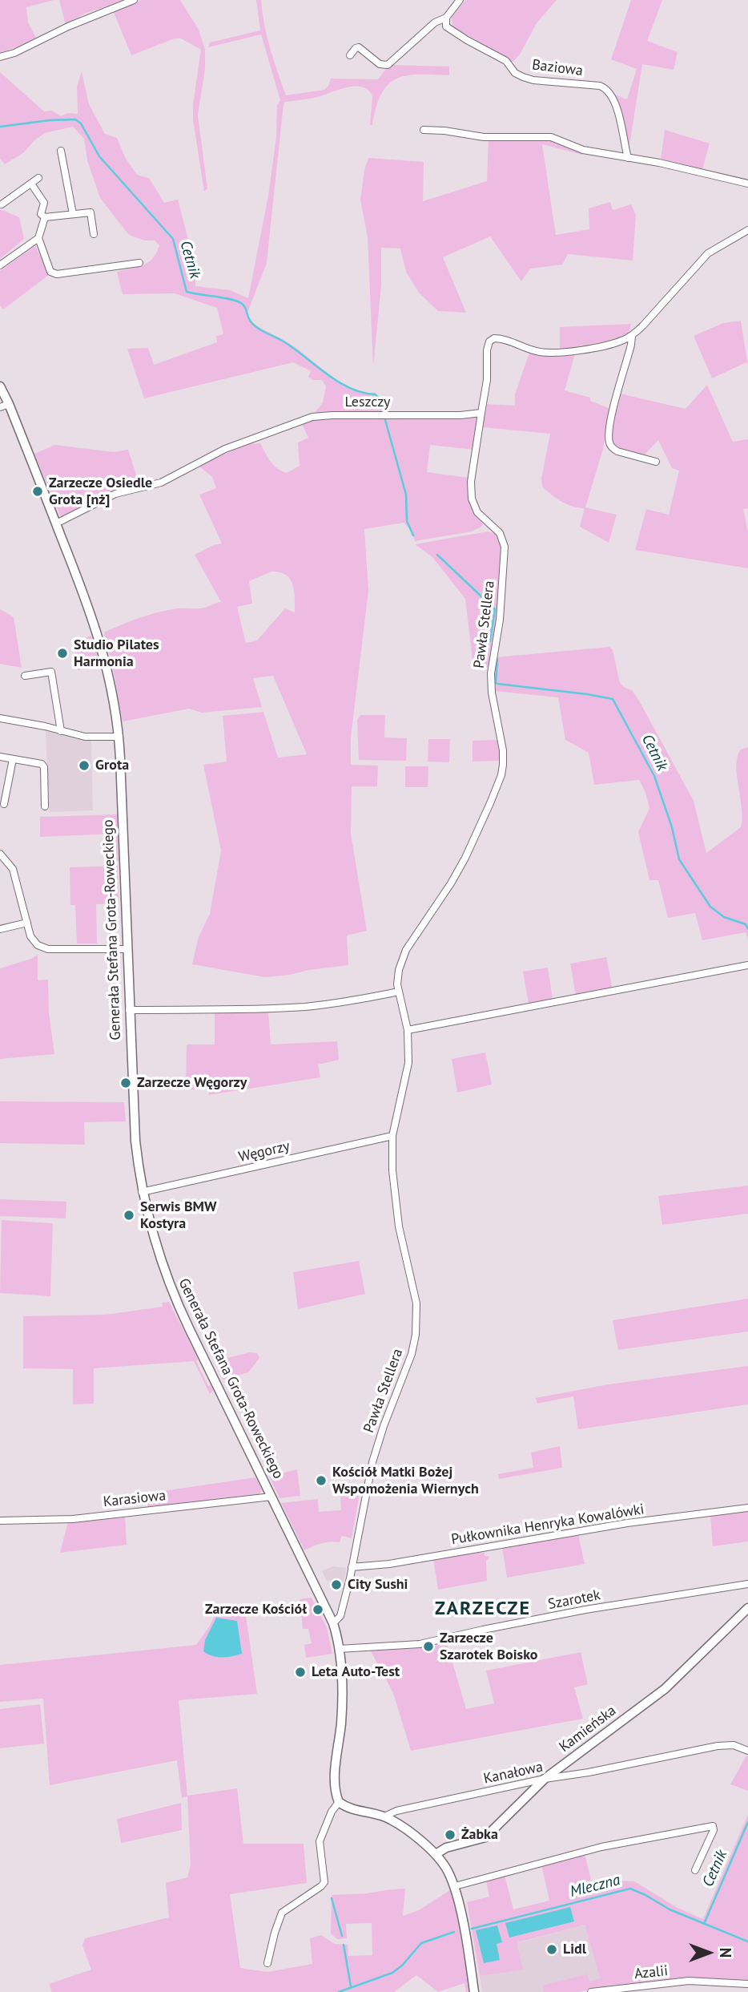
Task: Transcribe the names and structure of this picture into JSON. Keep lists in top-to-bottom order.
{
  "streets": {
    "street": [
      "Baziowa",
      "Leszczy",
      "Pawła Stellera",
      "Generała Stefana Grota-Roweckiego",
      "Węgorzy",
      "Karasiowa",
      "Pułkownika Henryka Kowalówki",
      "Szarotek",
      "Kamieńska",
      "Kanałowa",
      "Azalii"
    ]
  },
  "crossings": [
    ["Leszczy", "Pawła Stellera"],
    ["Leszczy", "Generała Stefana Grota-Roweckiego"],
    ["Pawła Stellera", "Generała Stefana Grota-Roweckiego"],
    ["Pawła Stellera", "Węgorzy"],
    ["Pawła Stellera", "Pułkownika Henryka Kowalówki"],
    ["Generała Stefana Grota-Roweckiego", "Węgorzy"],
    ["Generała Stefana Grota-Roweckiego", "Karasiowa"],
    ["Generała Stefana Grota-Roweckiego", "Szarotek"],
    ["Kamieńska", "Kanałowa"]
  ],
  "districts": ["ZARZECZE"],
  "water": ["Cetnik", "Mleczna"],
  "places": [
    "Zarzecze Osiedle Grota [nż]",
    "Studio Pilates Harmonia",
    "Grota",
    "Zarzecze Węgorzy",
    "Serwis BMW Kostyra",
    "Kościół Matki Bożej Wspomożenia Wiernych",
    "City Sushi",
    "Zarzecze Kościół",
    "Zarzecze Szarotek Boisko",
    "Leta Auto-Test",
    "Żabka",
    "Lidl"
  ],
  "north": "right"
}
